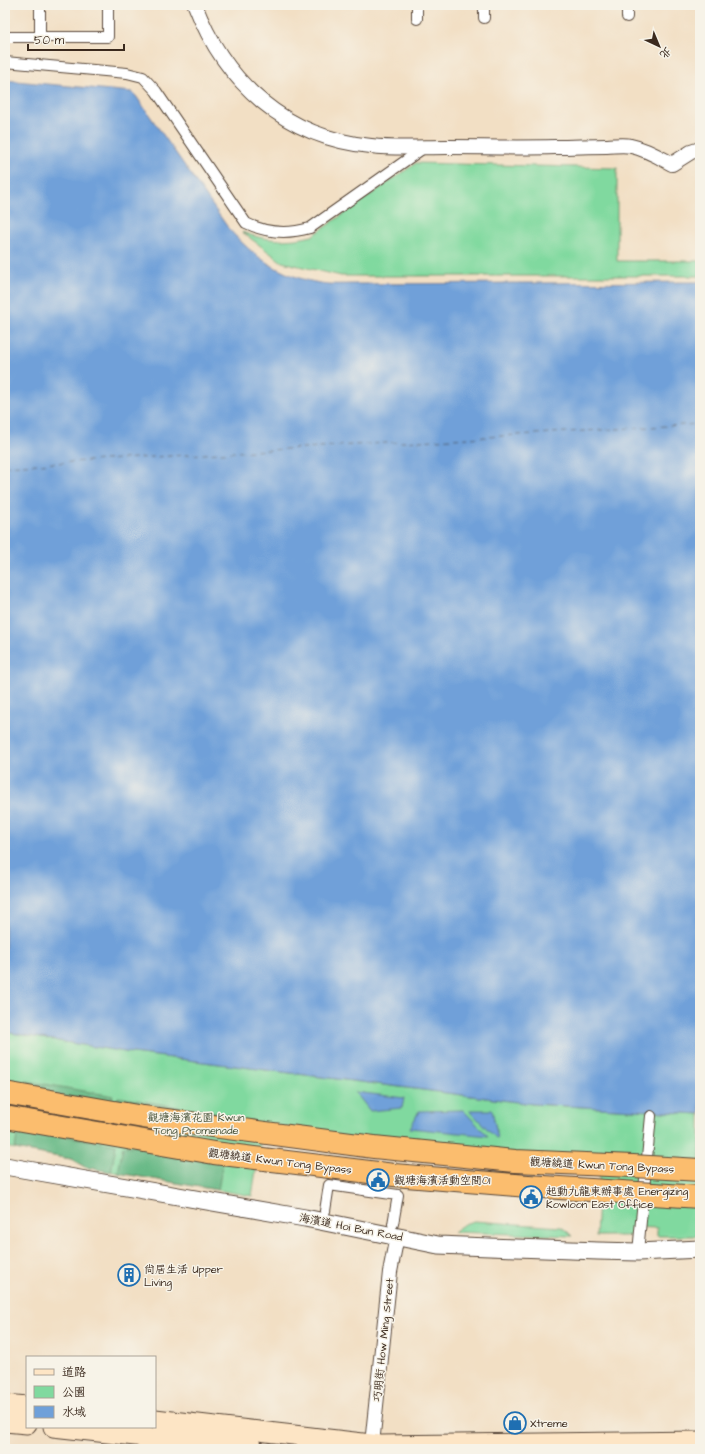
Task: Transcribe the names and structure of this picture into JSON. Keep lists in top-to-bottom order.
{
  "streets": {
    "highway": ["觀塘繞道 Kwun Tong Bypass"],
    "street": ["海濱道 Hoi Bun Road", "巧明街 How Ming Street"]
  },
  "crossings": [
    ["海濱道 Hoi Bun Road", "巧明街 How Ming Street"]
  ],
  "parks": ["觀塘海濱花園 Kwun Tong Promenade"],
  "places": {
    "public building": ["觀塘海濱活動空間01", "起動九龍東辦事處 Energizing Kowloon East Office"],
    "building": ["尚居生活 Upper Living"],
    "shop": ["Xtreme"]
  },
  "legend": ["道路", "公園", "水域"],
  "scale_bar": "50 m",
  "north": "bottom right"
}
